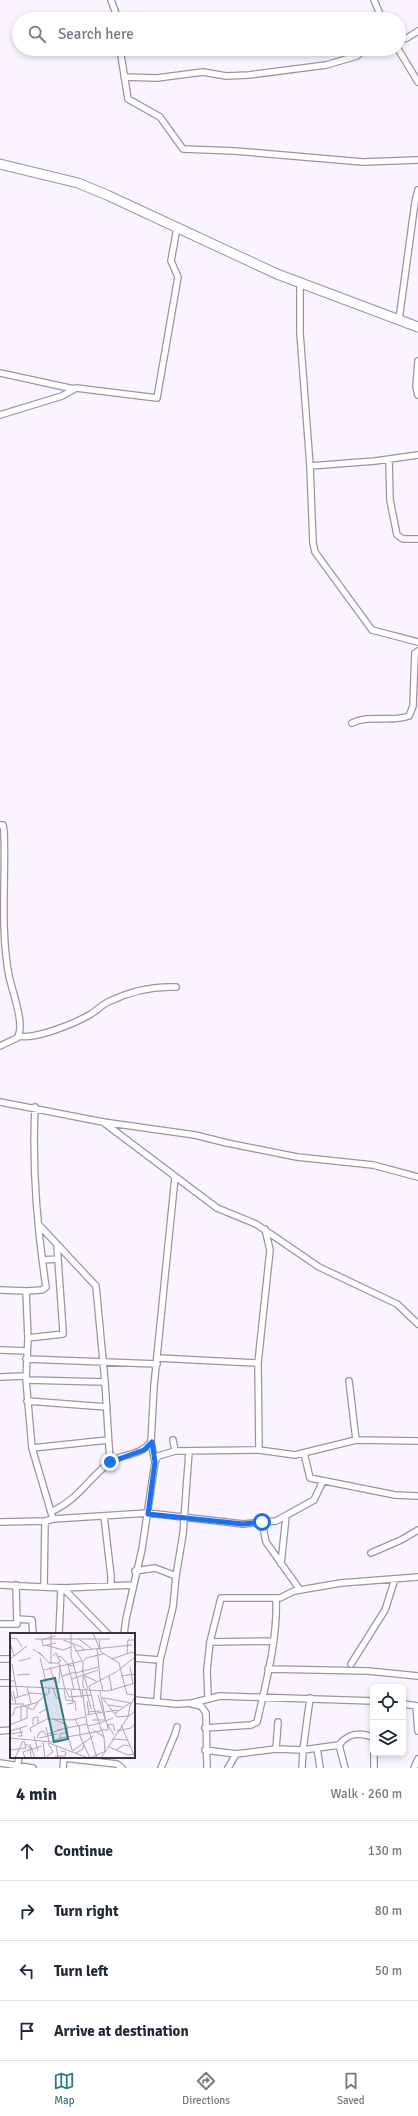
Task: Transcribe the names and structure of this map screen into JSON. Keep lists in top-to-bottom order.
{
  "page": {
    "search": "Search here",
    "heading": ["4 min", "Walk · 260 m"],
    "list": [
      ["Continue", "130 m"],
      ["Turn right", "80 m"],
      ["Turn left", "50 m"],
      "Arrive at destination"
    ],
    "nav": ["Map", "Directions", "Saved"]
  }
}
